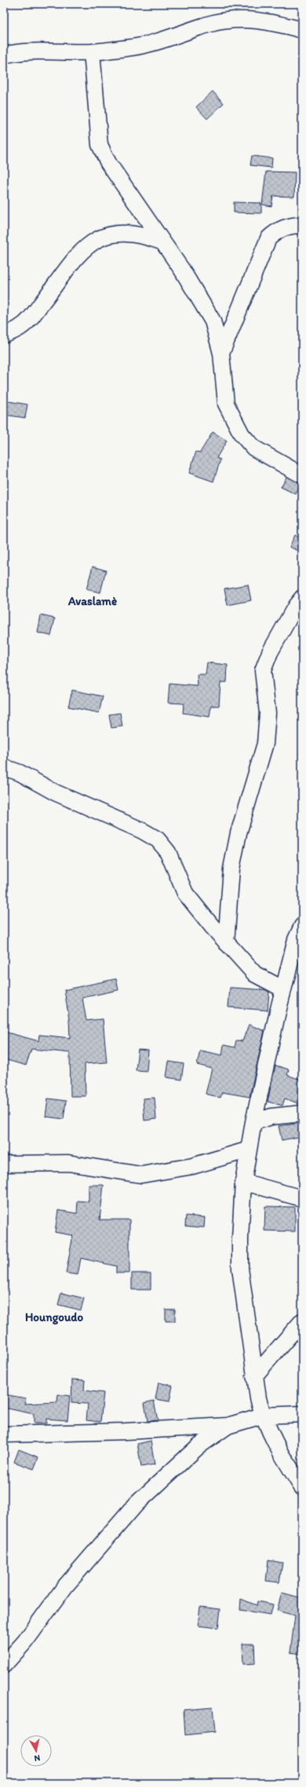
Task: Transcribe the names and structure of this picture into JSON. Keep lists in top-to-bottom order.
{
  "districts": ["Avaslamè", "Houngoudo"],
  "north": "bottom"
}
